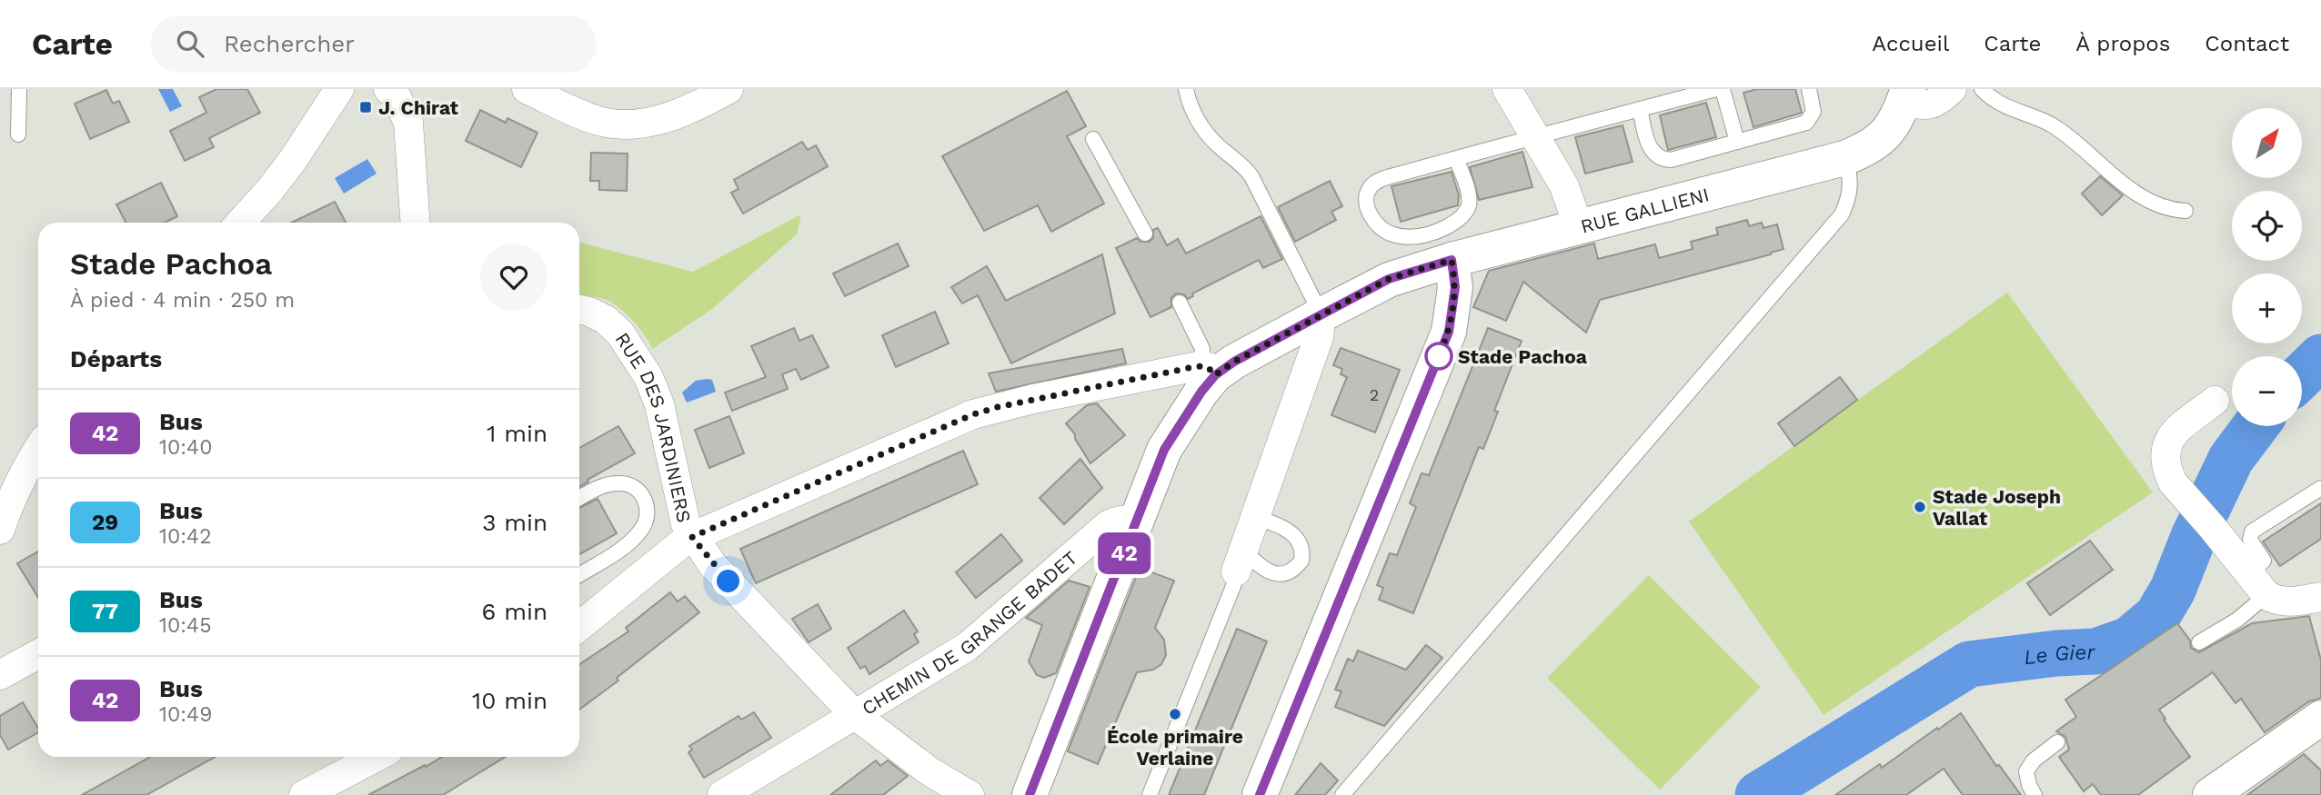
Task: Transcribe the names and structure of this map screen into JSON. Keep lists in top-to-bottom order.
{
  "streets": {
    "main road": ["RUE GALLIENI"],
    "street": ["RUE DES JARDINIERS", "CHEMIN DE GRANGE BADET"]
  },
  "crossings": [
    ["RUE GALLIENI", "RUE DES JARDINIERS"],
    ["RUE DES JARDINIERS", "CHEMIN DE GRANGE BADET"]
  ],
  "water": ["Le Gier"],
  "places": {
    "transit": ["J. Chirat"],
    "other": ["Stade Pachoa", "Stade Joseph Vallat", "École primaire Verlaine"]
  },
  "lines": ["bus line 42"],
  "house_numbers": ["2"],
  "north": "top right",
  "page": {
    "header": "Carte",
    "search": "Rechercher",
    "nav": [
      "Accueil",
      "Carte",
      "À propos",
      "Contact"
    ],
    "on_map": "42",
    "map_buttons": ["+", "−"],
    "heading": [
      ["Stade Pachoa", "À pied · 4 min · 250 m"],
      "Départs"
    ],
    "list": [
      {
        "mark": "42",
        "name": "Bus",
        "note": "10:40",
        "value": "1 min"
      },
      {
        "mark": "29",
        "name": "Bus",
        "note": "10:42",
        "value": "3 min"
      },
      {
        "mark": "77",
        "name": "Bus",
        "note": "10:45",
        "value": "6 min"
      },
      {
        "mark": "42",
        "name": "Bus",
        "note": "10:49",
        "value": "10 min"
      }
    ]
  }
}
